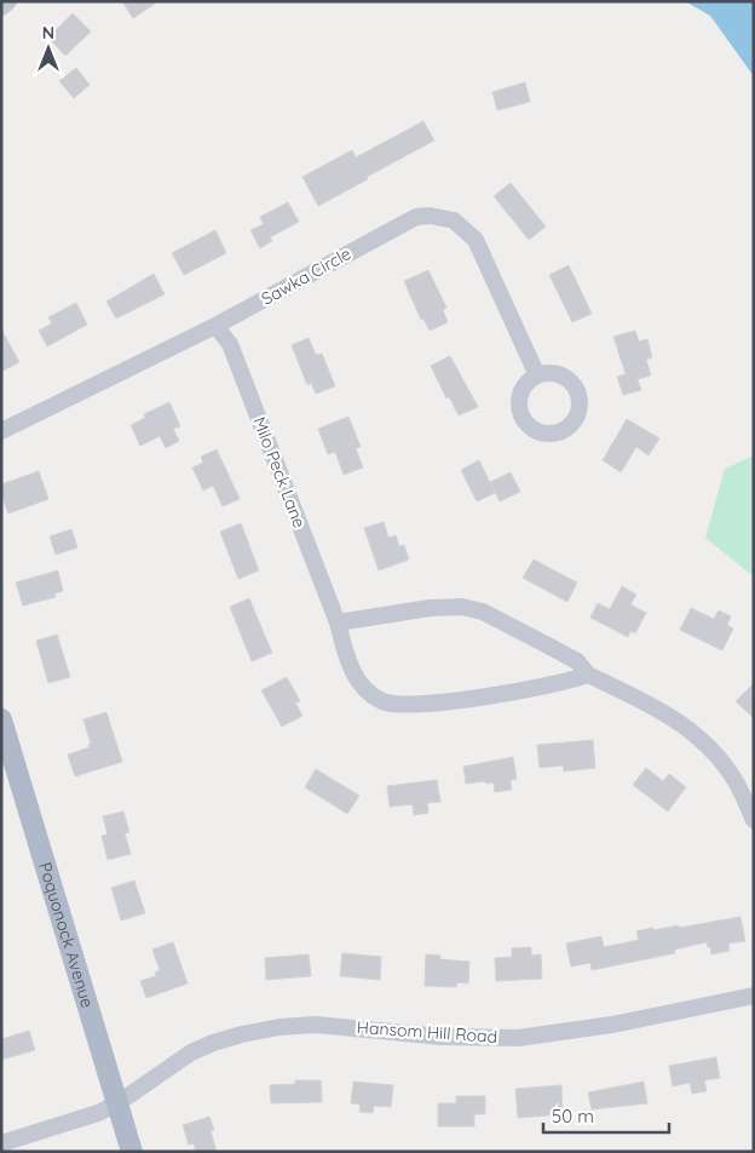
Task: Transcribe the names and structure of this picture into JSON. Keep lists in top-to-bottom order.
{
  "streets": {
    "main road": ["Poquonock Avenue"],
    "street": ["Sawka Circle", "Milo Peck Lane", "Hansom Hill Road"]
  },
  "crossings": [
    ["Sawka Circle", "Milo Peck Lane"],
    ["Poquonock Avenue", "Hansom Hill Road"]
  ],
  "scale_bar": "50 m",
  "north": "top"
}
